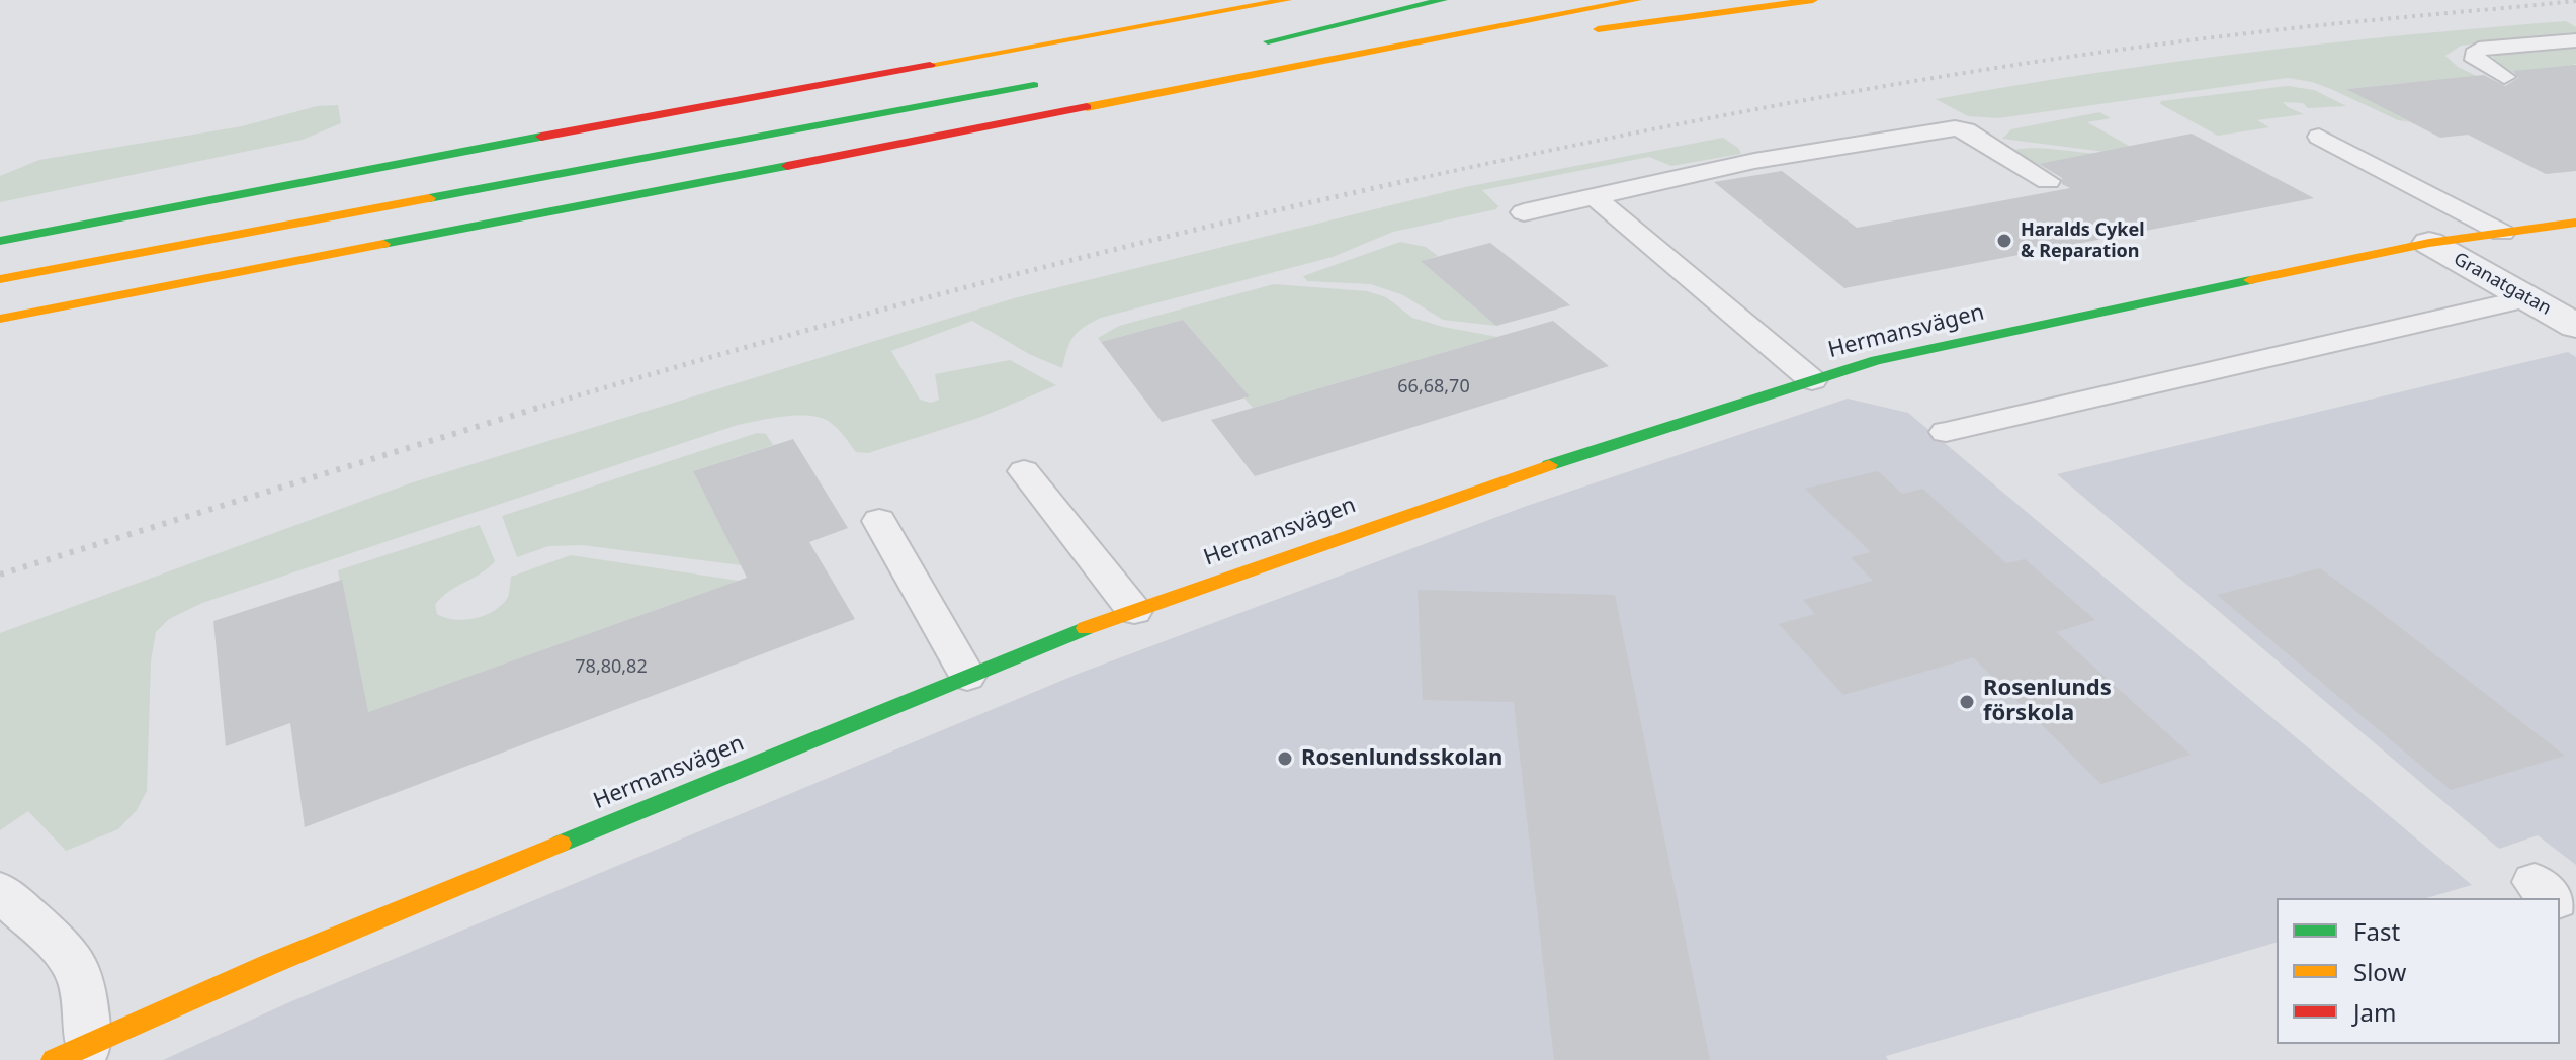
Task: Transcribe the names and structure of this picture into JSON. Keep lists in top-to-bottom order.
{
  "streets": {
    "main road": ["Hermansvägen"],
    "street": ["Granatgatan"]
  },
  "crossings": [
    ["Granatgatan", "Hermansvägen"]
  ],
  "places": ["Haralds Cykel & Reparation", "Rosenlunds förskola", "Rosenlundsskolan"],
  "house_numbers": ["66,68,70", "78,80,82"],
  "legend": ["Fast", "Slow", "Jam"]
}
